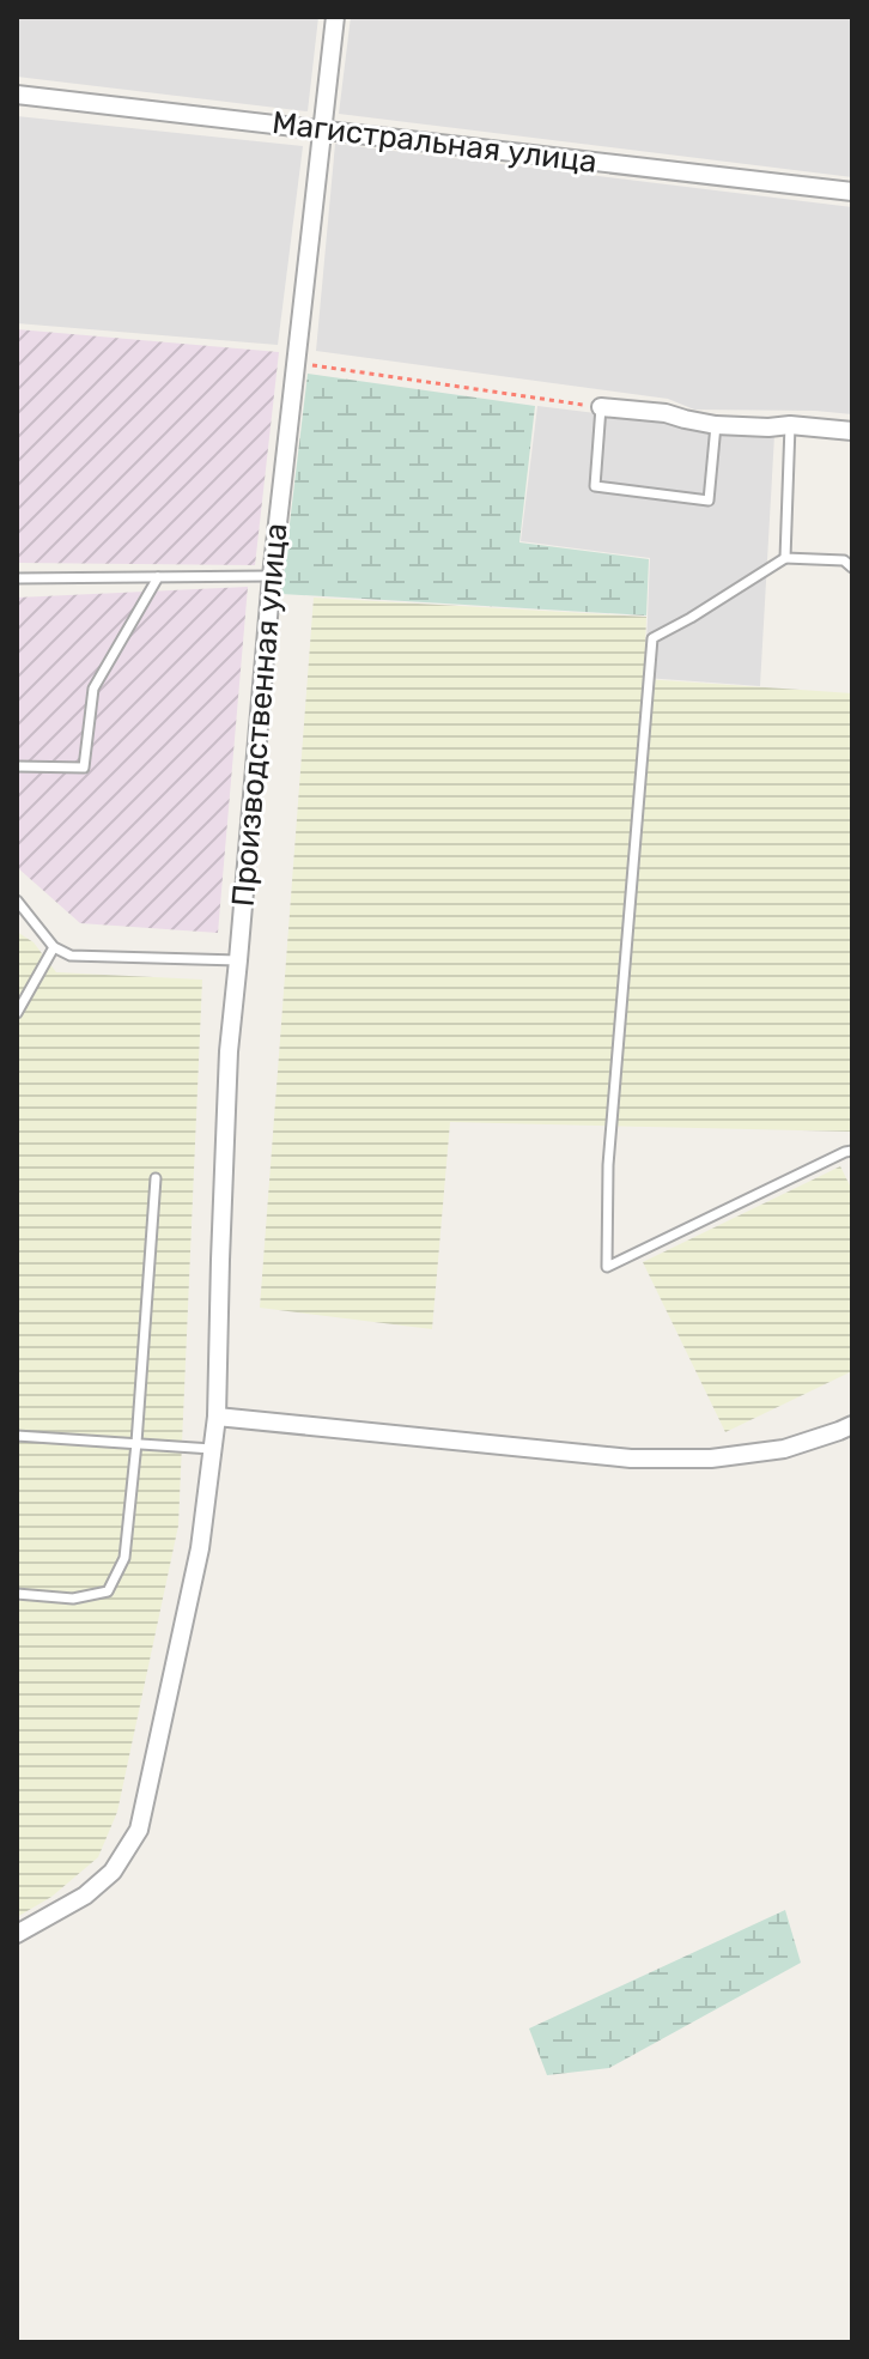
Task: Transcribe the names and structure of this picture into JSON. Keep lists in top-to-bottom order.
{
  "streets": {
    "street": ["Магистральная улица", "Производственная улица"]
  },
  "crossings": [
    ["Магистральная улица", "Производственная улица"]
  ]
}
